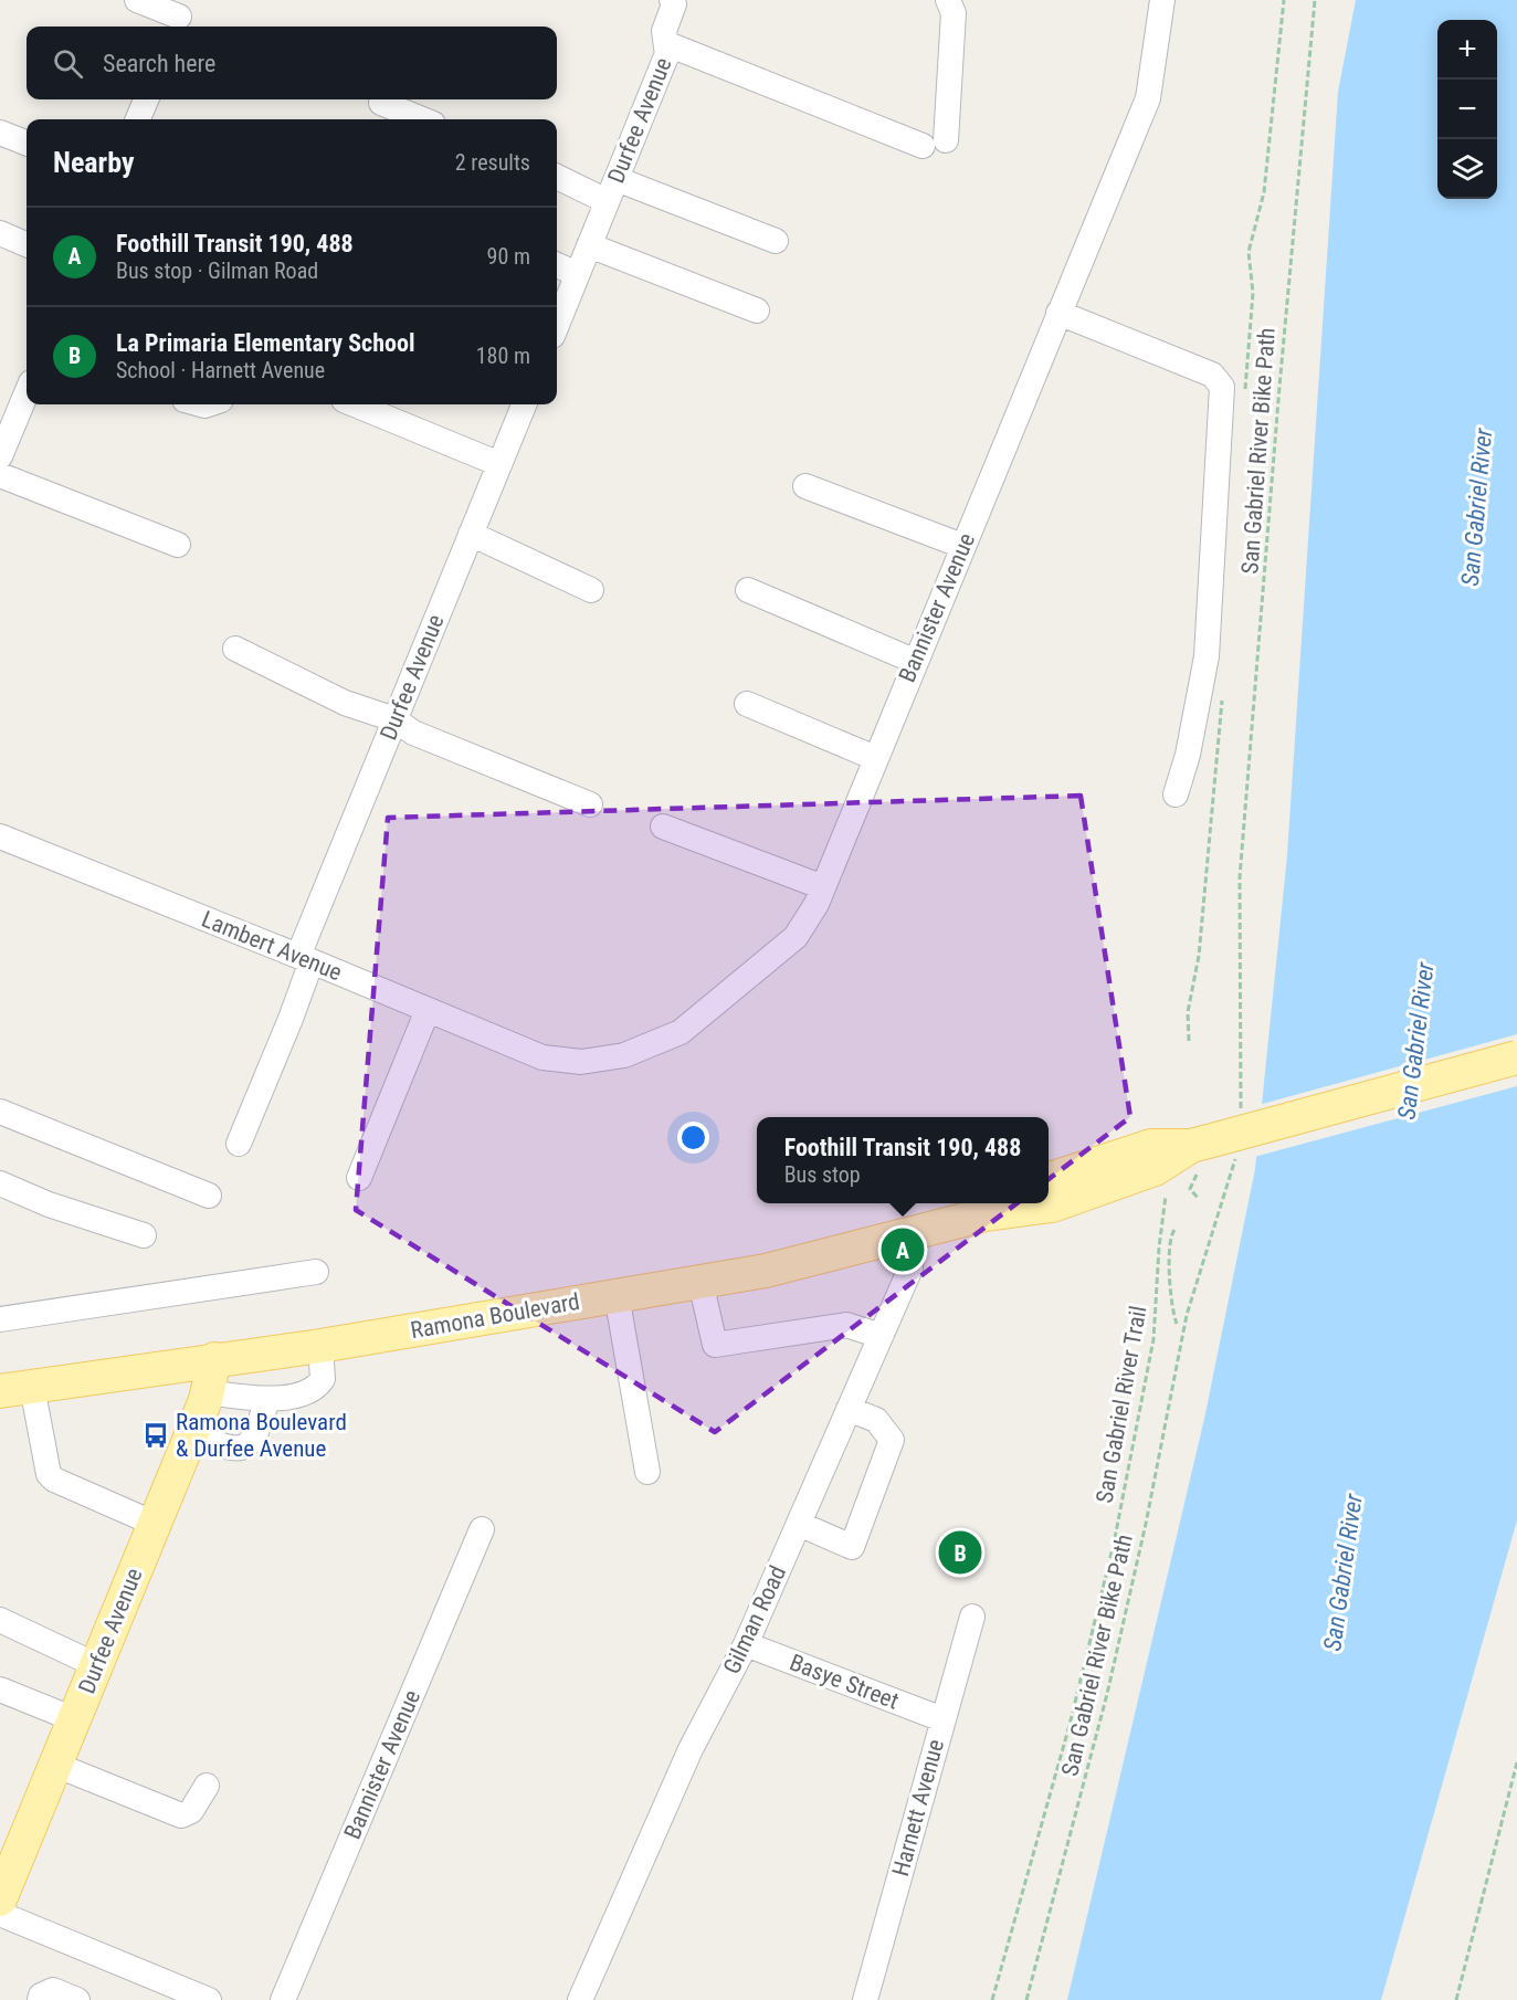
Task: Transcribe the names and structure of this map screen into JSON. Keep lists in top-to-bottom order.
{
  "streets": {
    "main road": ["Durfee Avenue", "Ramona Boulevard"],
    "street": [
      "Bannister Avenue",
      "Lambert Avenue",
      "Gilman Road",
      "Basye Street",
      "Harnett Avenue"
    ],
    "path": ["San Gabriel River Bike Path", "San Gabriel River Trail"]
  },
  "crossings": [
    ["Durfee Avenue", "Lambert Avenue"],
    ["Durfee Avenue", "Ramona Boulevard"],
    ["Bannister Avenue", "Lambert Avenue"],
    ["Ramona Boulevard", "Gilman Road"],
    ["Gilman Road", "Basye Street"],
    ["Basye Street", "Harnett Avenue"]
  ],
  "water": ["San Gabriel River"],
  "places": {
    "bus stop": ["Ramona Boulevard & Durfee Avenue"]
  },
  "page": {
    "map_buttons": ["+", "−"],
    "search": "Search here",
    "heading": ["Nearby", "2 results"],
    "list": [
      {
        "mark": "A",
        "name": "Foothill Transit 190, 488",
        "note": "Bus stop · Gilman Road",
        "value": "90 m"
      },
      {
        "mark": "B",
        "name": "La Primaria Elementary School",
        "note": "School · Harnett Avenue",
        "value": "180 m"
      }
    ],
    "popup": ["Foothill Transit 190, 488", "Bus stop"],
    "pins": ["A", "B"]
  }
}
